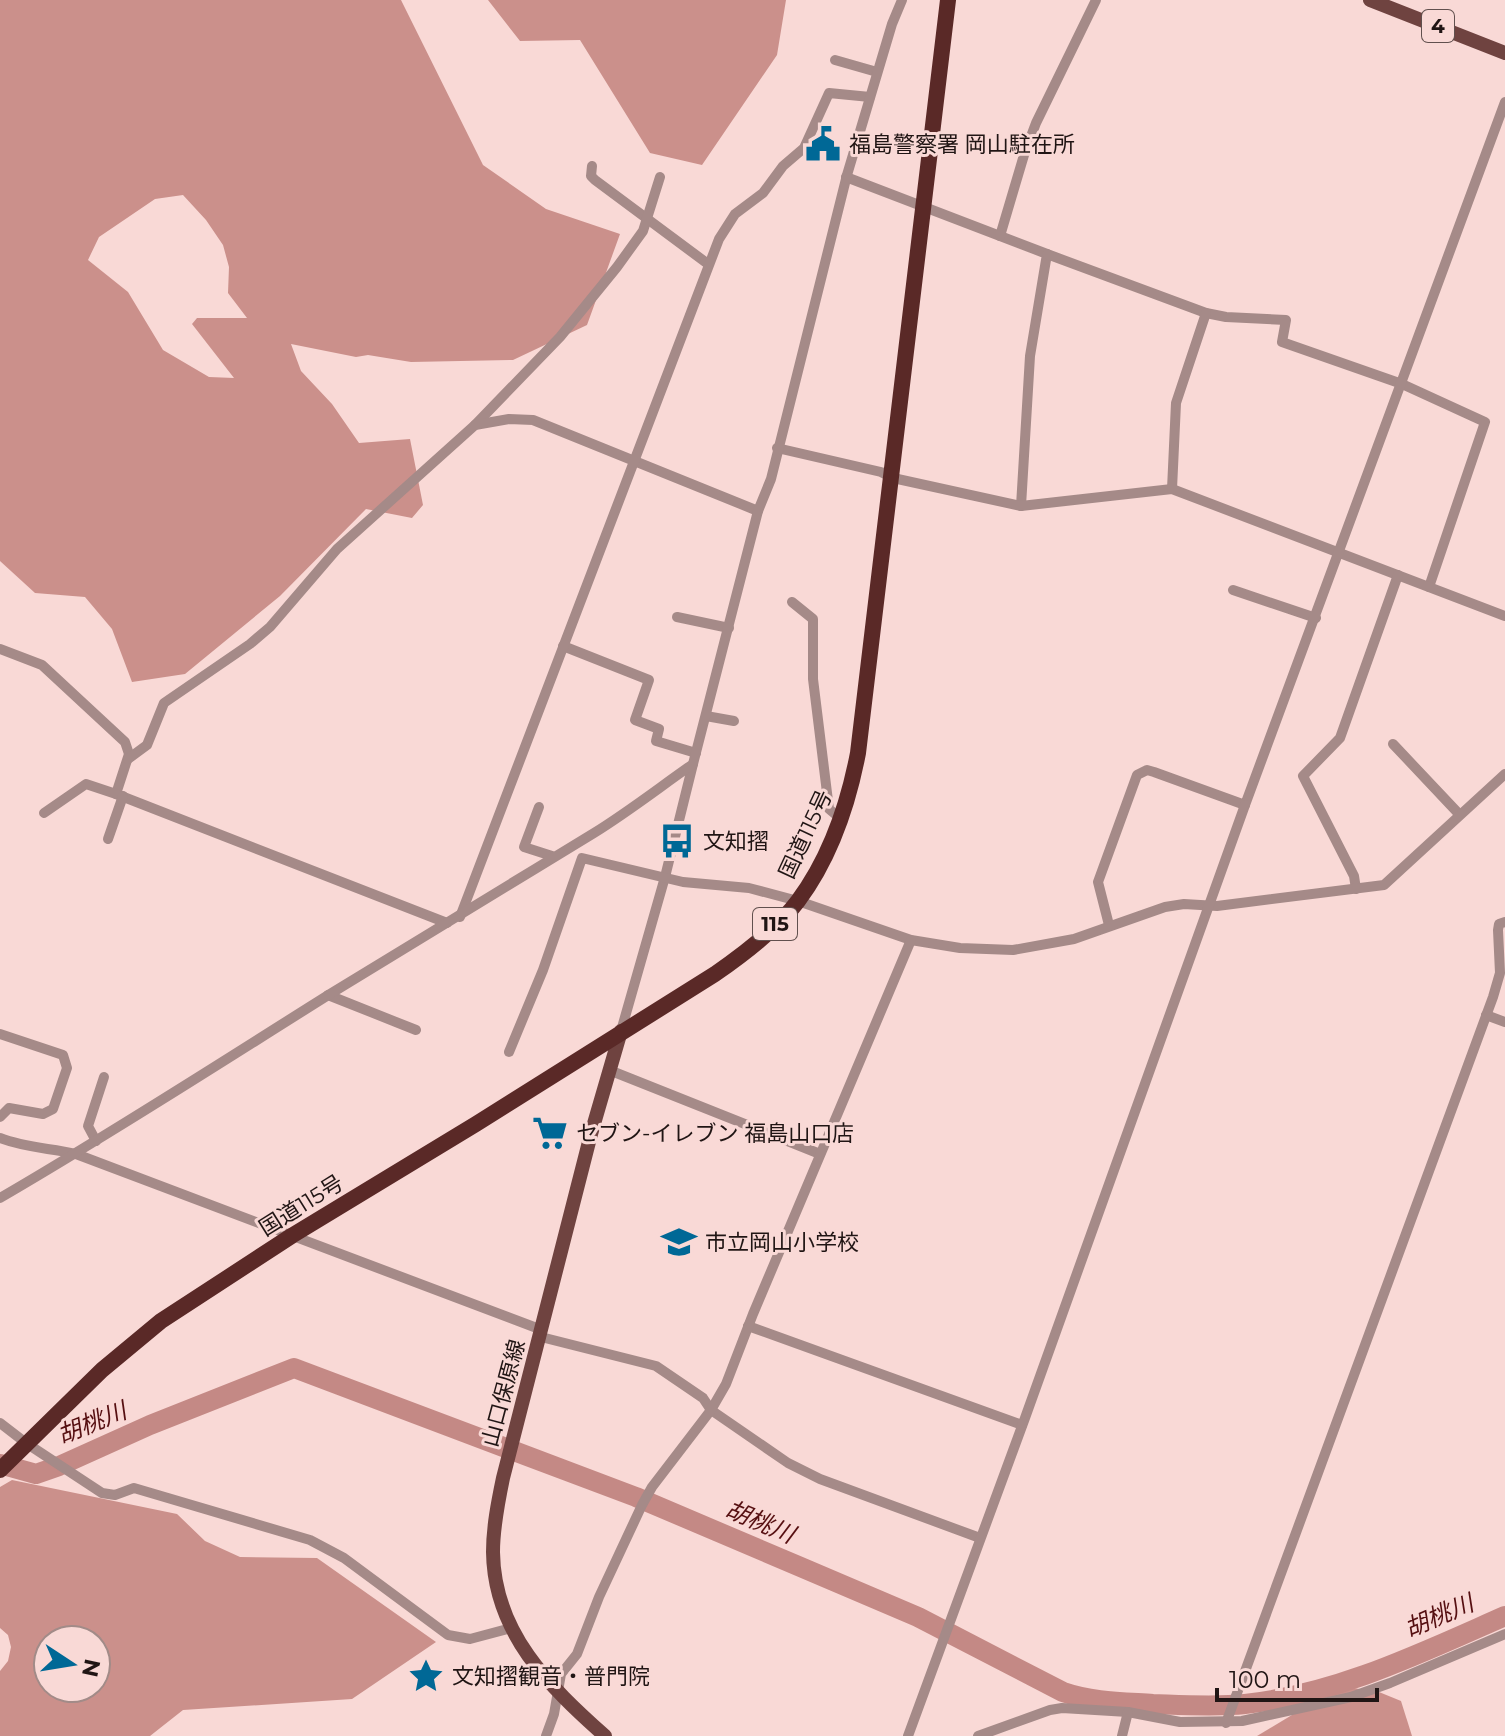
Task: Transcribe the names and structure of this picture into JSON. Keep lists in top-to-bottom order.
{
  "streets": {
    "highway": ["国道115号", "115"],
    "main road": ["4", "山口保原線"]
  },
  "crossings": [
    ["国道115号", "山口保原線"]
  ],
  "water": ["胡桃川"],
  "places": {
    "public building": ["福島警察署 岡山駐在所"],
    "bus stop": ["文知摺"],
    "supermarket": ["セブン-イレブン 福島山口店"],
    "school or university": ["市立岡山小学校"],
    "place": ["文知摺観音・普門院"]
  },
  "scale_bar": "100 m",
  "north": "right"
}
